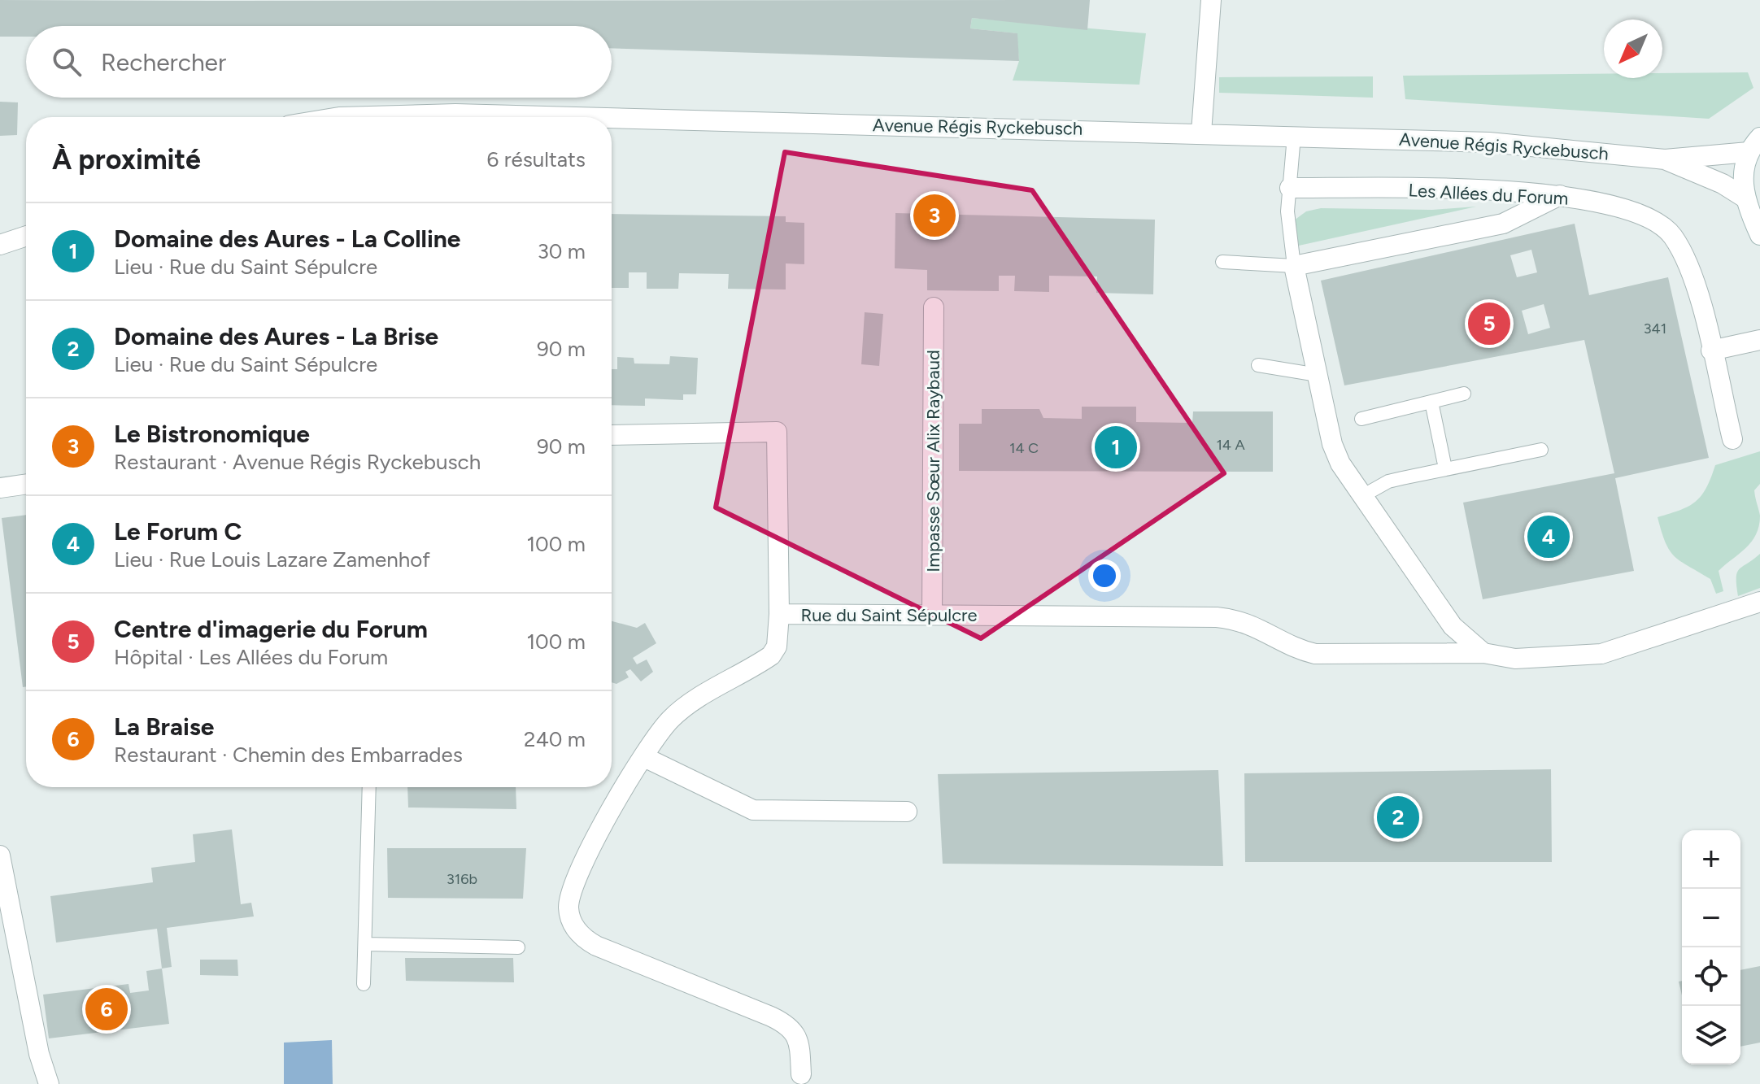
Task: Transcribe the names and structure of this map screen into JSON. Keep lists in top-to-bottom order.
{
  "streets": {
    "street": [
      "Avenue Régis Ryckebusch",
      "Les Allées du Forum",
      "Impasse Sœur Alix Raybaud",
      "Rue du Saint Sépulcre"
    ]
  },
  "crossings": [
    ["Impasse Sœur Alix Raybaud", "Rue du Saint Sépulcre"]
  ],
  "house_numbers": [
    "341",
    "14 A",
    "14 C",
    "316b"
  ],
  "north": "bottom left",
  "page": {
    "search": "Rechercher",
    "heading": ["À proximité", "6 résultats"],
    "pins": [
      "3",
      "5",
      "1",
      "4",
      "2",
      "6"
    ],
    "list": [
      {
        "mark": "1",
        "name": "Domaine des Aures - La Colline",
        "note": "Lieu · Rue du Saint Sépulcre",
        "value": "30 m"
      },
      {
        "mark": "2",
        "name": "Domaine des Aures - La Brise",
        "note": "Lieu · Rue du Saint Sépulcre",
        "value": "90 m"
      },
      {
        "mark": "3",
        "name": "Le Bistronomique",
        "note": "Restaurant · Avenue Régis Ryckebusch",
        "value": "90 m"
      },
      {
        "mark": "4",
        "name": "Le Forum C",
        "note": "Lieu · Rue Louis Lazare Zamenhof",
        "value": "100 m"
      },
      {
        "mark": "5",
        "name": "Centre d'imagerie du Forum",
        "note": "Hôpital · Les Allées du Forum",
        "value": "100 m"
      },
      {
        "mark": "6",
        "name": "La Braise",
        "note": "Restaurant · Chemin des Embarrades",
        "value": "240 m"
      }
    ],
    "map_buttons": ["+", "−"]
  }
}
